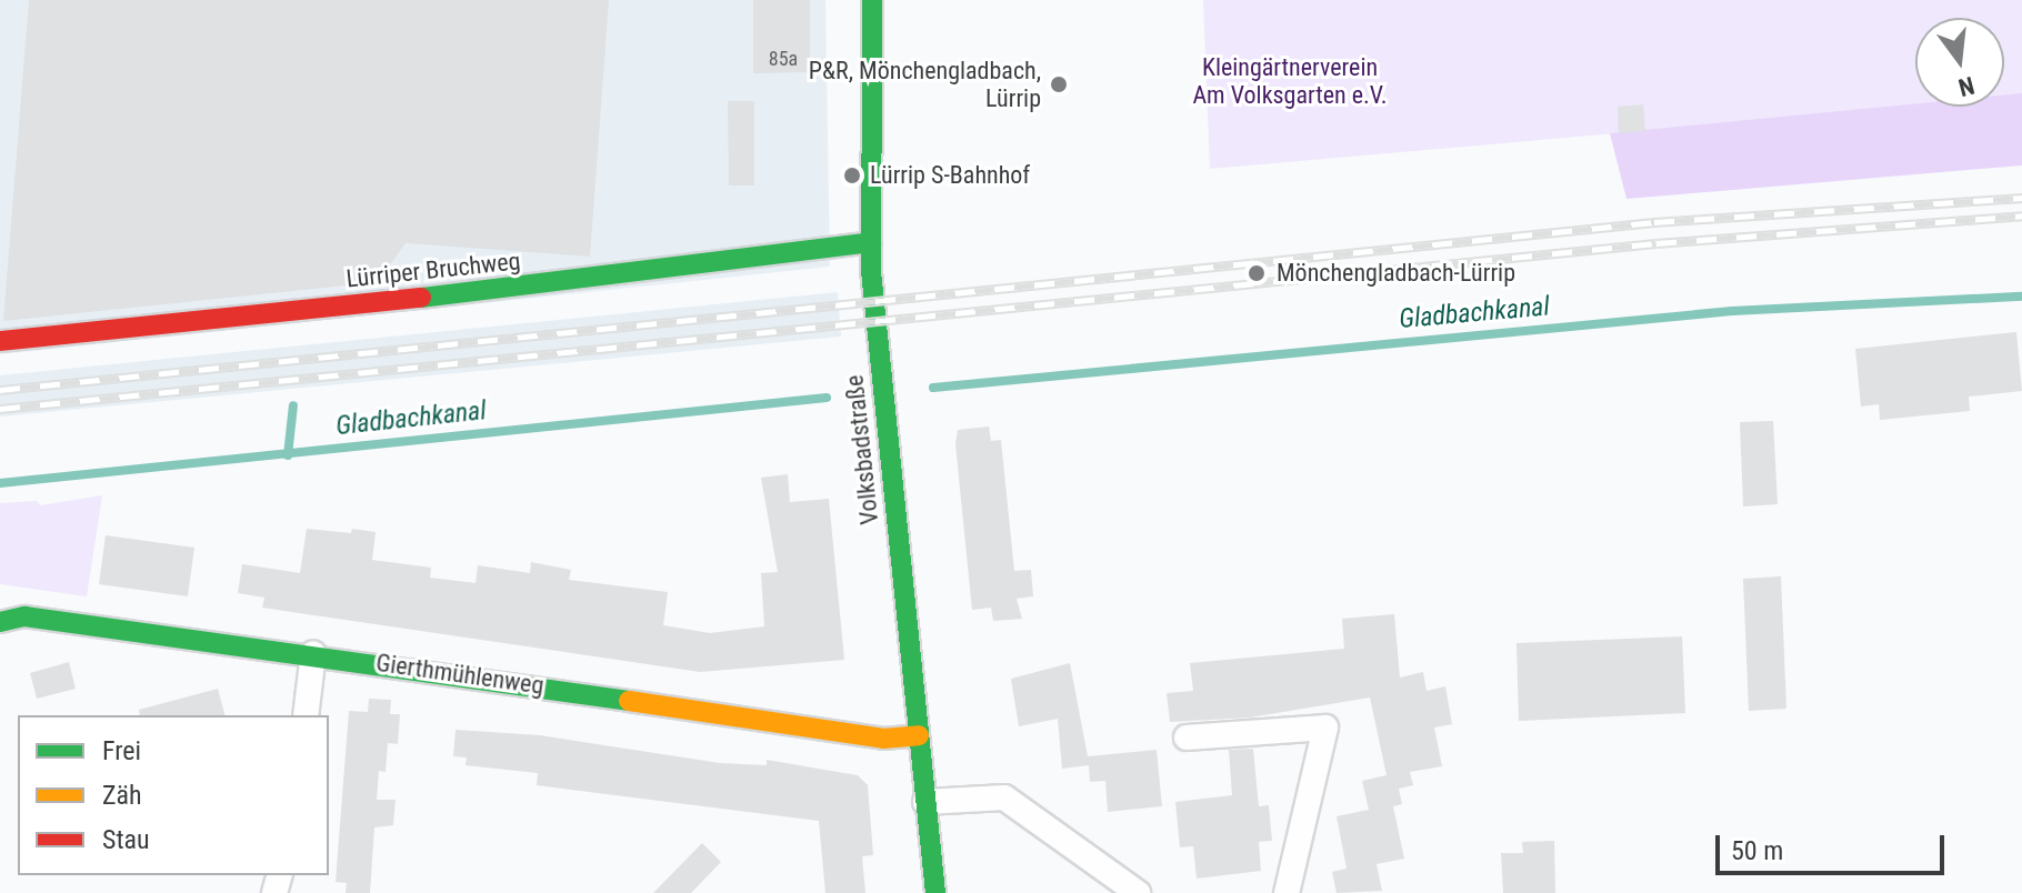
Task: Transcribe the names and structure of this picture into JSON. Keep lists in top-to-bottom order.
{
  "streets": {
    "street": ["Lürriper Bruchweg", "Volksbadstraße", "Gierthmühlenweg"]
  },
  "crossings": [
    ["Lürriper Bruchweg", "Volksbadstraße"],
    ["Volksbadstraße", "Gierthmühlenweg"]
  ],
  "water": ["Gladbachkanal"],
  "parks": ["Kleingärtnerverein Am Volksgarten e.V."],
  "places": ["P&R, Mönchengladbach, Lürrip", "Lürrip S-Bahnhof", "Mönchengladbach-Lürrip"],
  "house_numbers": ["85a"],
  "legend": ["Frei", "Zäh", "Stau"],
  "scale_bar": "50 m",
  "north": "bottom"
}
